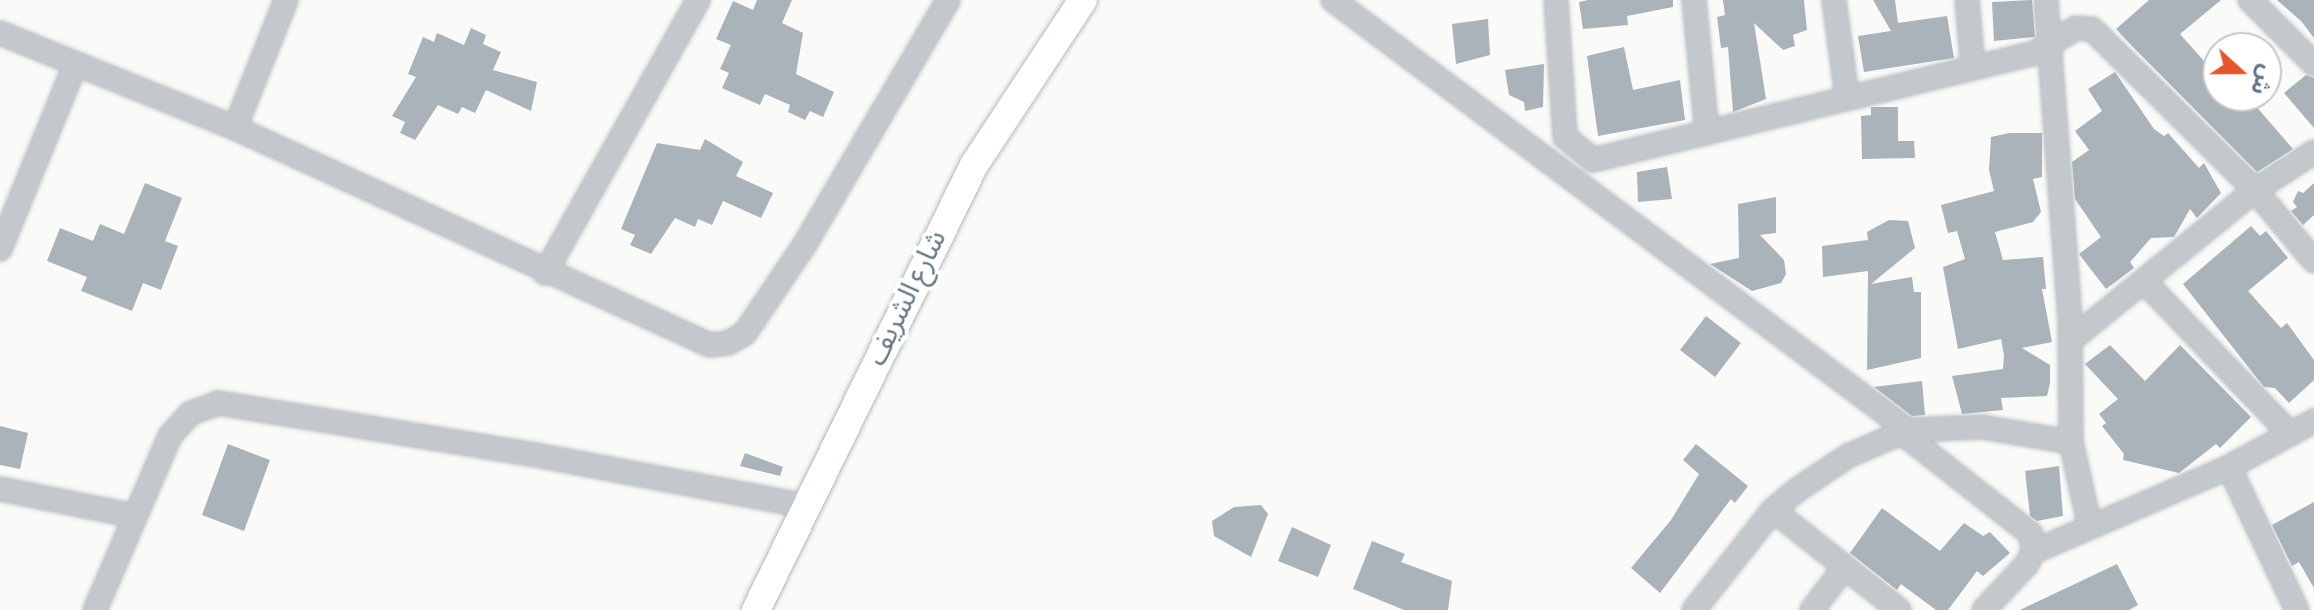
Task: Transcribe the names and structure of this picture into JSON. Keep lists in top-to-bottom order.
{
  "streets": {
    "main road": ["شارع الشريف"]
  },
  "north": "right"
}
